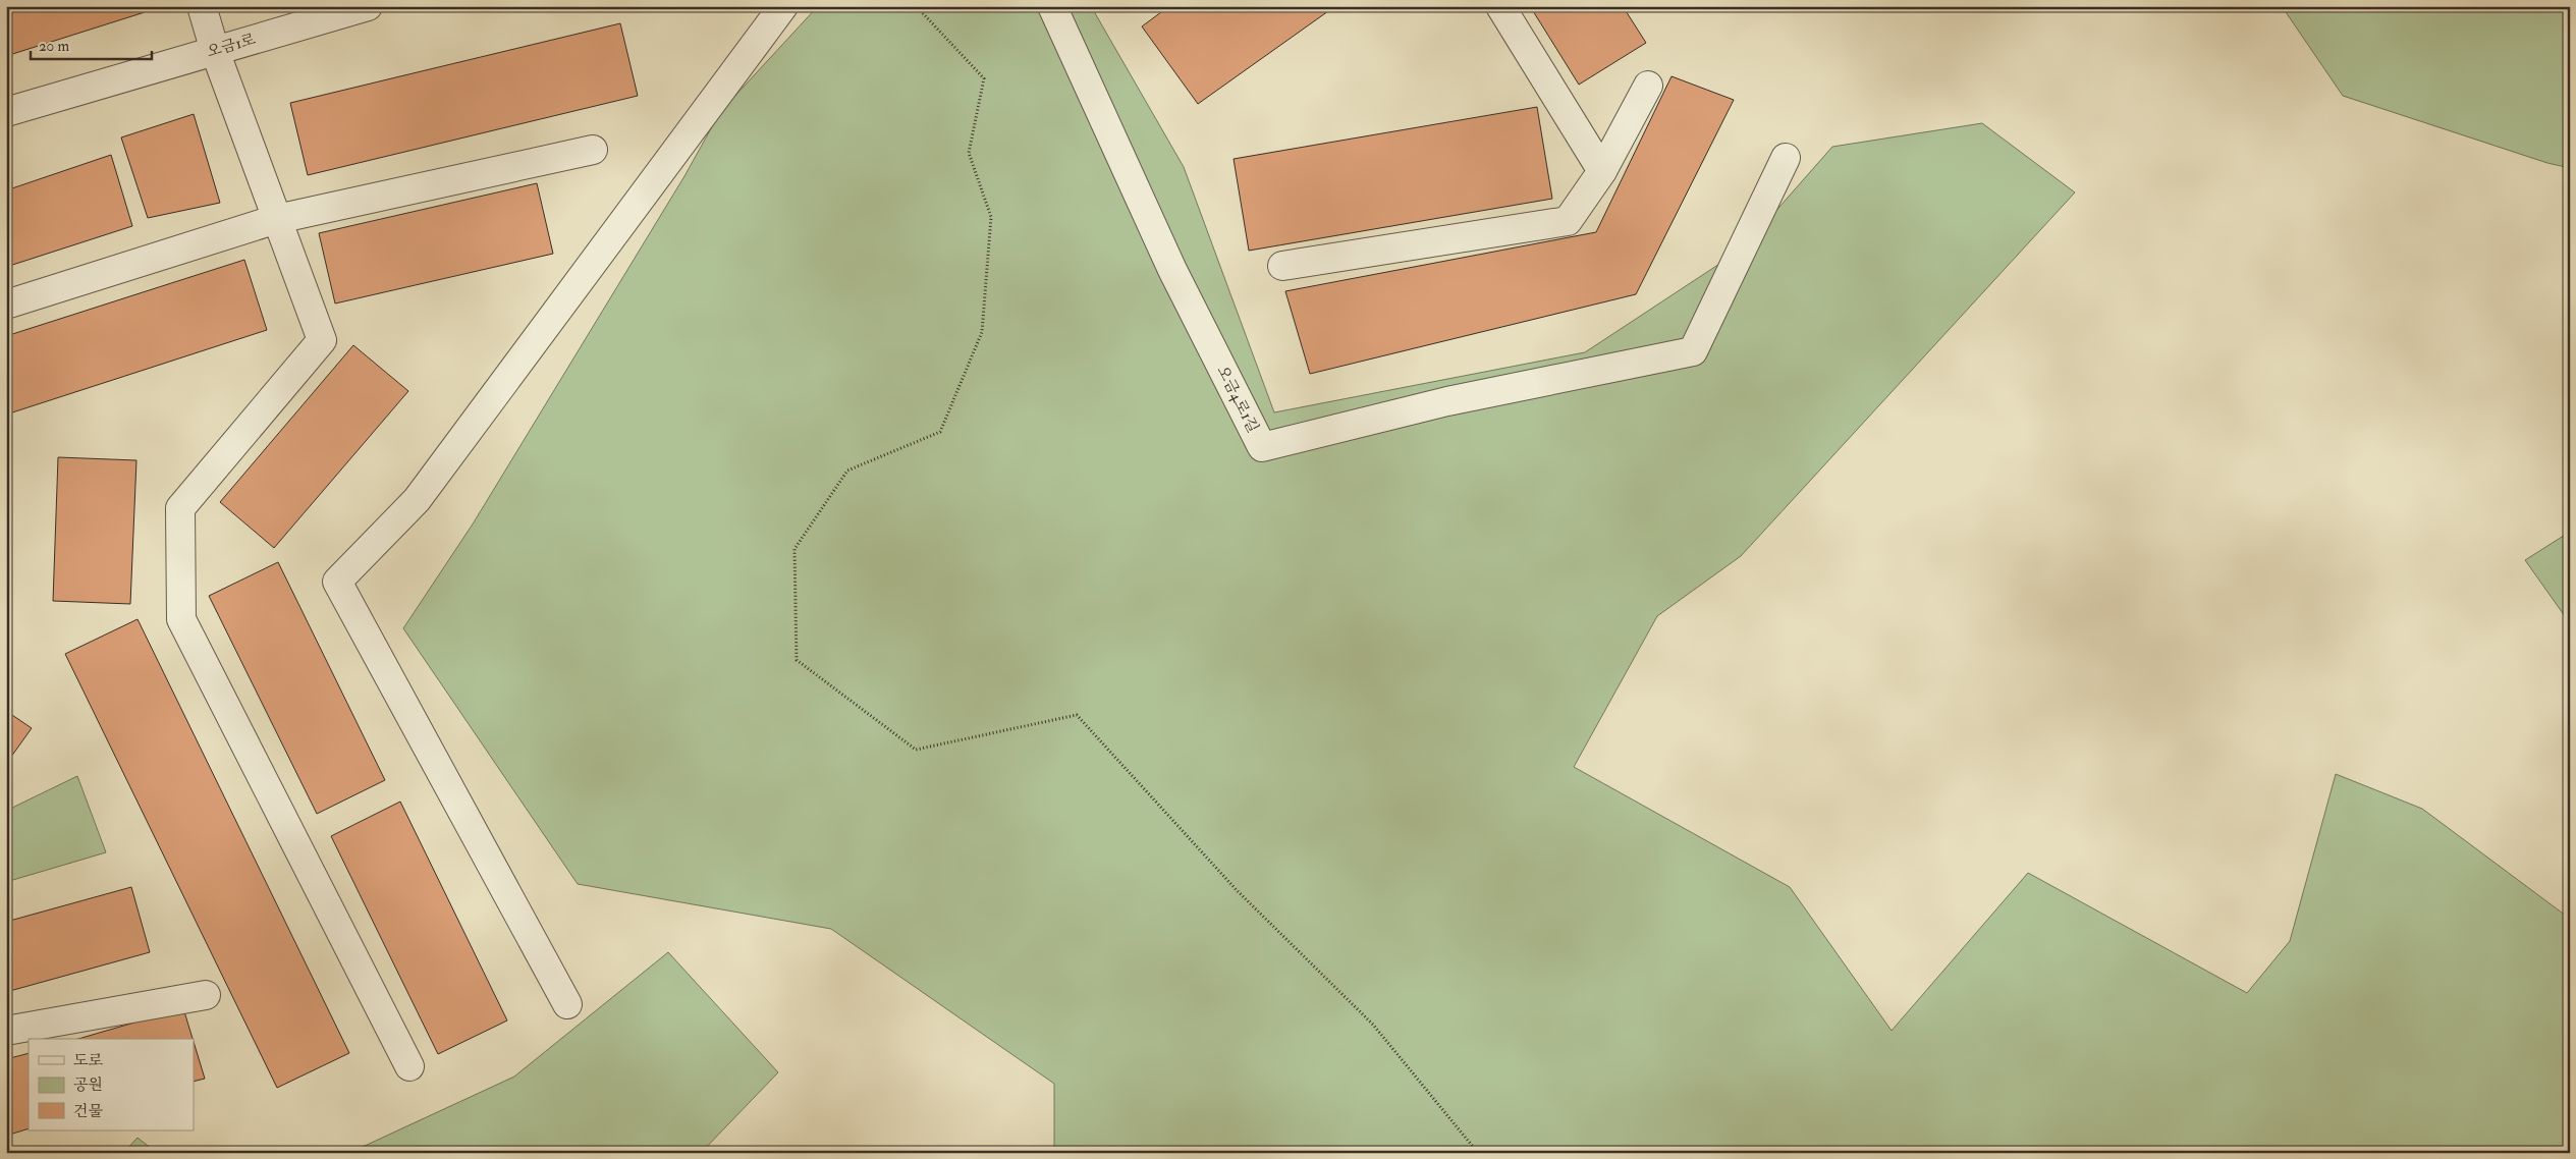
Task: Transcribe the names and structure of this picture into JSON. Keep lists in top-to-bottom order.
{
  "streets": {
    "street": ["오금1로", "오금4로1길"]
  },
  "legend": ["도로", "공원", "건물"],
  "scale_bar": "20 m"
}
